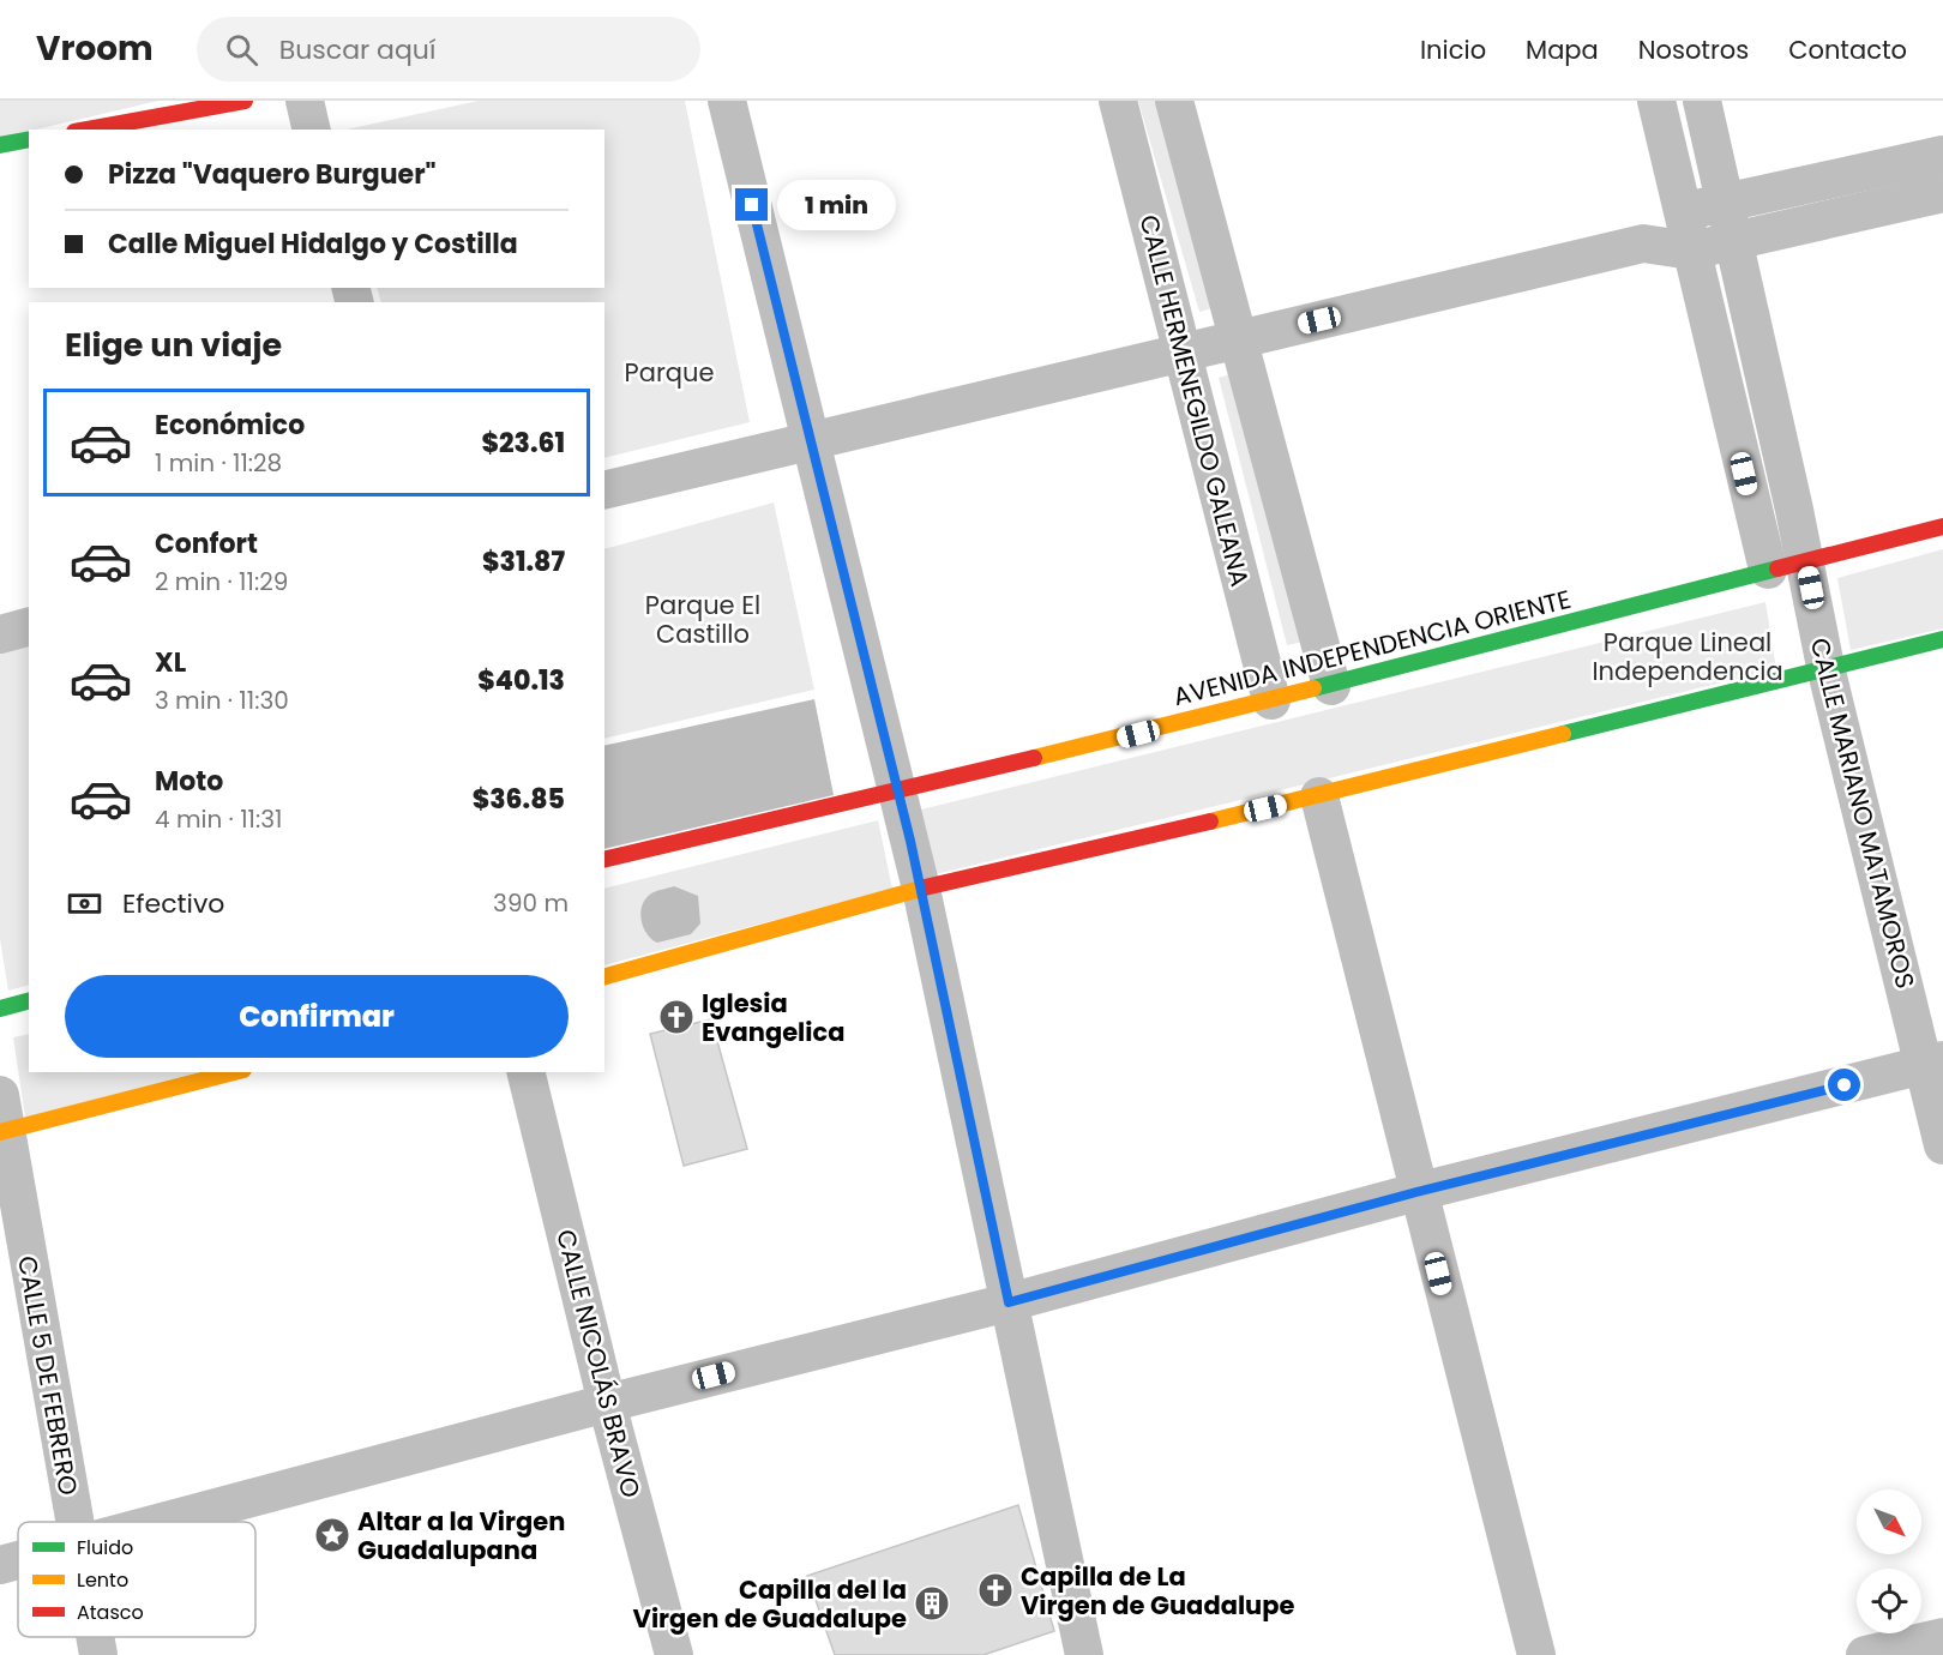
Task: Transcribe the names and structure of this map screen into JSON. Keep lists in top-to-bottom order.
{
  "streets": {
    "street": [
      "CALLE HERMENEGILDO GALEANA",
      "AVENIDA INDEPENDENCIA ORIENTE",
      "CALLE MARIANO MATAMOROS",
      "CALLE NICOLÁS BRAVO",
      "CALLE 5 DE FEBRERO"
    ]
  },
  "crossings": [
    ["CALLE HERMENEGILDO GALEANA", "AVENIDA INDEPENDENCIA ORIENTE"],
    ["AVENIDA INDEPENDENCIA ORIENTE", "CALLE MARIANO MATAMOROS"]
  ],
  "parks": ["Parque", "Parque El Castillo", "Parque Lineal Independencia"],
  "places": {
    "church": ["Iglesia Evangelica", "Capilla de La Virgen de Guadalupe"],
    "place": ["Altar a la Virgen Guadalupana"],
    "building": ["Capilla del la Virgen de Guadalupe"]
  },
  "legend": ["Fluido", "Lento", "Atasco"],
  "north": "bottom right",
  "page": {
    "header": "Vroom",
    "search": "Buscar aquí",
    "nav": [
      "Inicio",
      "Mapa",
      "Nosotros",
      "Contacto"
    ],
    "banner": ["Pizza \"Vaquero Burguer\"", "Calle Miguel Hidalgo y Costilla"],
    "bubble": "1 min",
    "heading": "Elige un viaje",
    "list": [
      {
        "name": "Económico",
        "note": "1 min · 11:28",
        "value": "$23.61"
      },
      {
        "name": "Confort",
        "note": "2 min · 11:29",
        "value": "$31.87"
      },
      {
        "name": "XL",
        "note": "3 min · 11:30",
        "value": "$40.13"
      },
      {
        "name": "Moto",
        "note": "4 min · 11:31",
        "value": "$36.85"
      }
    ],
    "pay": ["Efectivo", "390 m"],
    "buttons": "Confirmar"
  }
}
